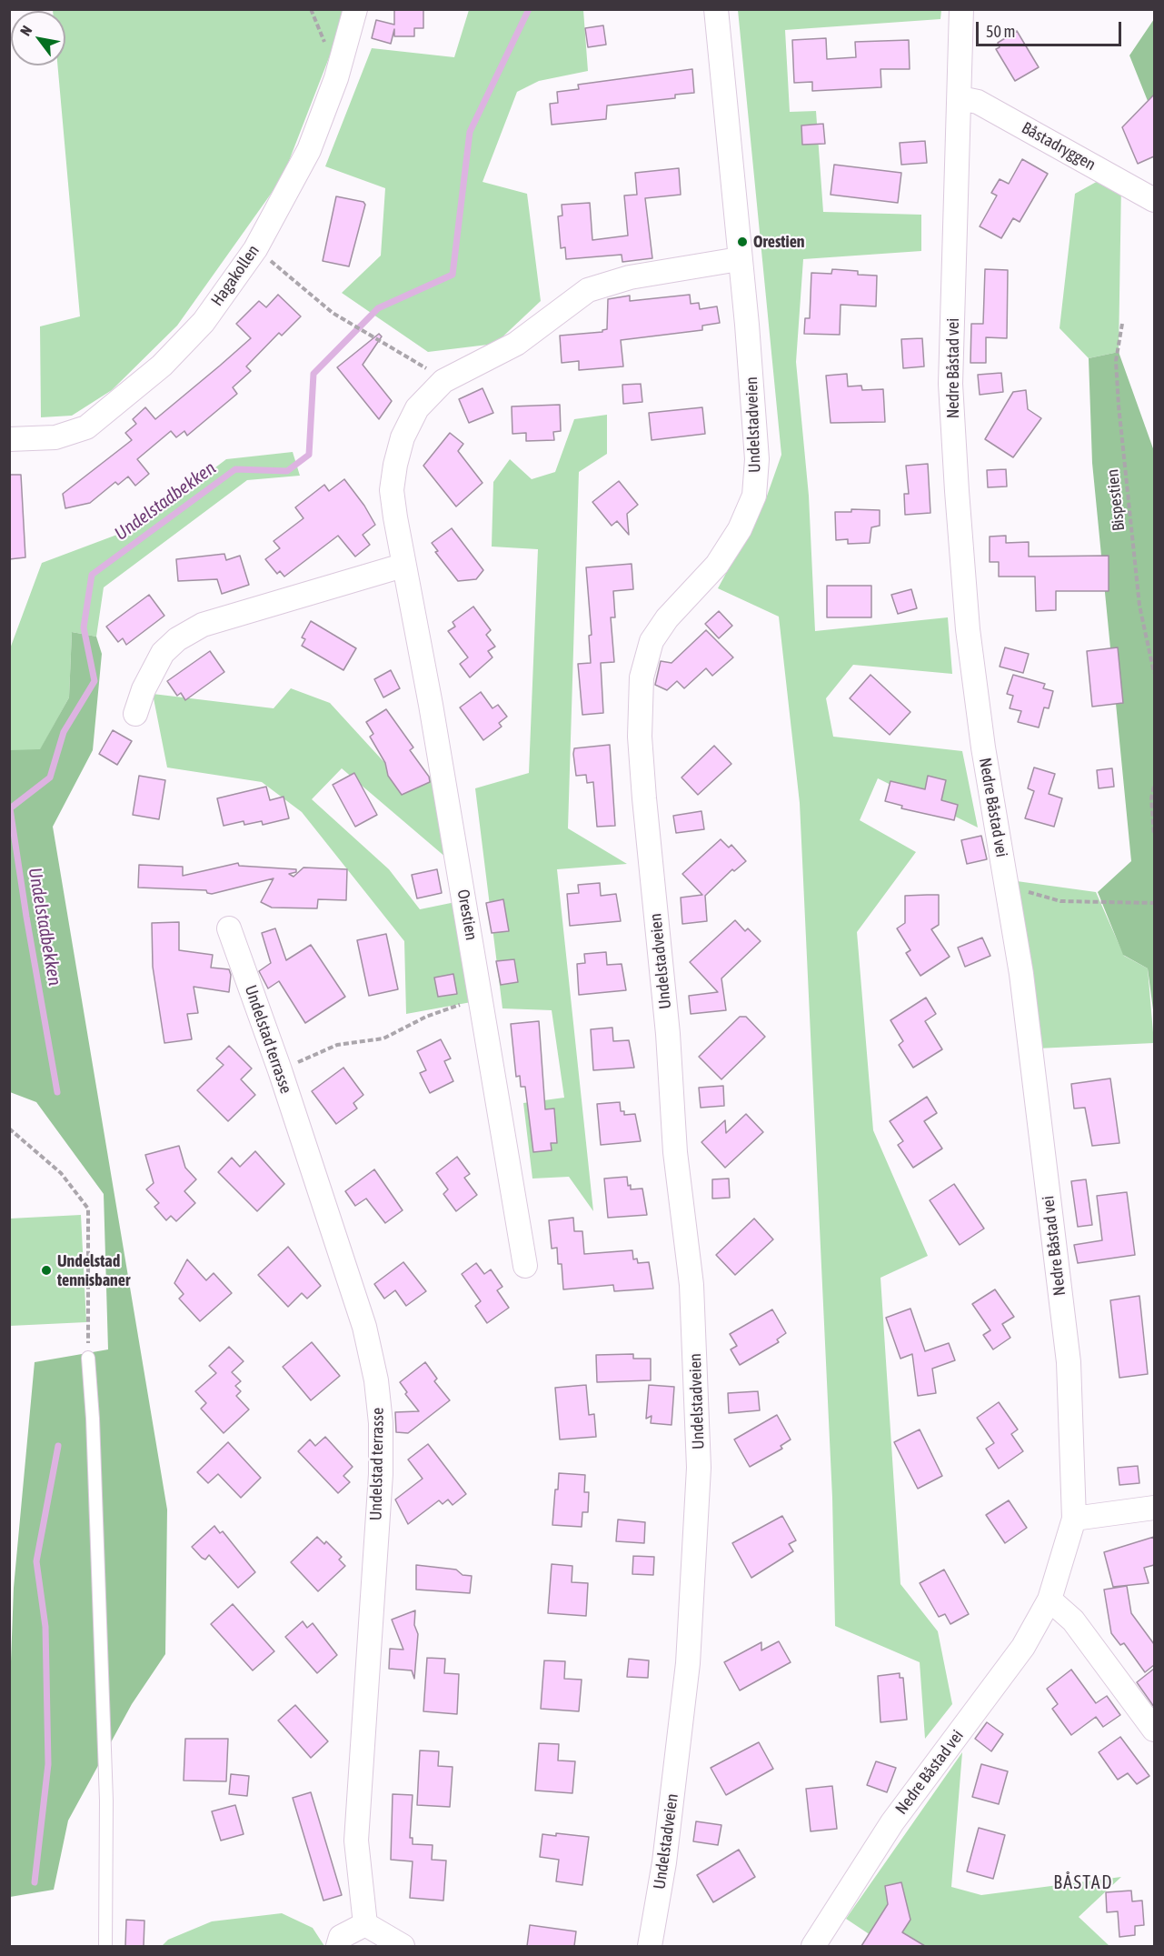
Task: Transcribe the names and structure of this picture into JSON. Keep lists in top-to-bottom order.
{
  "streets": {
    "street": [
      "Båstadryggen",
      "Hagakollen",
      "Nedre Båstad vei",
      "Undelstadveien",
      "Orestien",
      "Undelstad terrasse"
    ],
    "path": ["Bispestien"]
  },
  "crossings": [
    ["Båstadryggen", "Nedre Båstad vei"],
    ["Undelstadveien", "Orestien"]
  ],
  "districts": ["BÅSTAD"],
  "water": ["Undelstadbekken"],
  "places": ["Orestien", "Undelstad tennisbaner"],
  "scale_bar": "50 m",
  "north": "top left"
}
